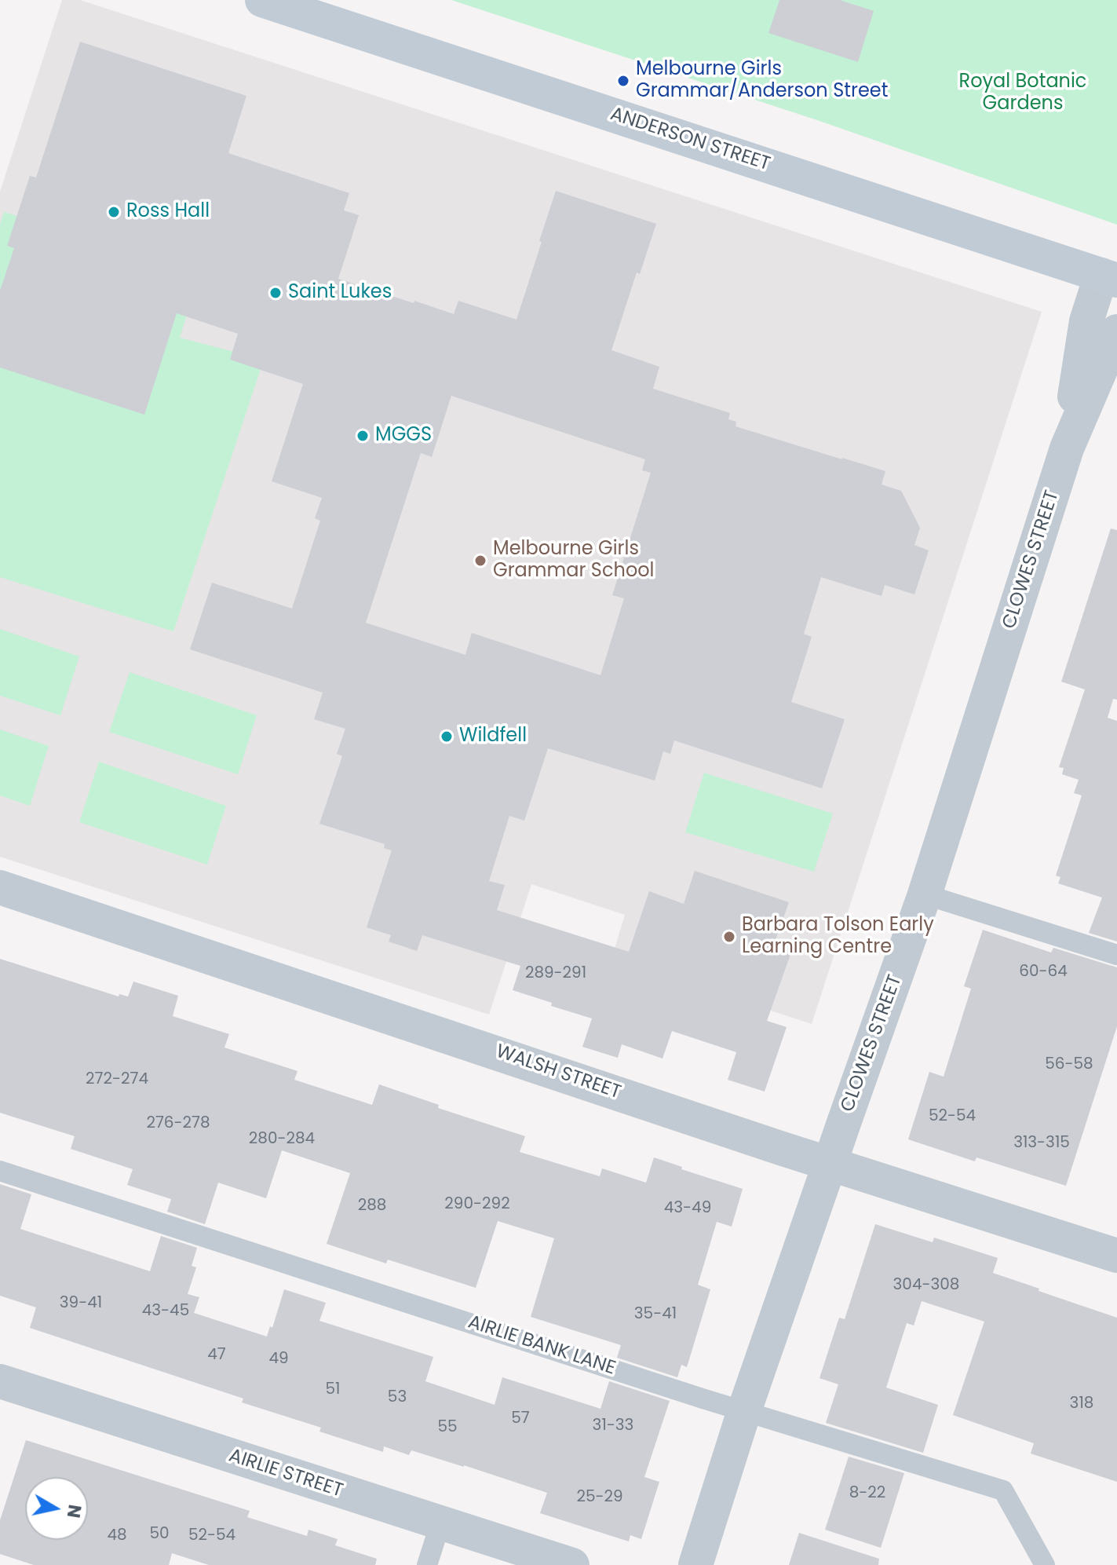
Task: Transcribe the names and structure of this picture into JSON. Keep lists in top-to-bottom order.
{
  "streets": {
    "street": [
      "ANDERSON STREET",
      "CLOWES STREET",
      "WALSH STREET",
      "AIRLIE STREET"
    ],
    "lane": ["AIRLIE BANK LANE"]
  },
  "crossings": [
    ["ANDERSON STREET", "CLOWES STREET"],
    ["CLOWES STREET", "WALSH STREET"],
    ["CLOWES STREET", "AIRLIE BANK LANE"]
  ],
  "parks": ["Royal Botanic Gardens"],
  "places": [
    "Melbourne Girls Grammar/Anderson Street",
    "Ross Hall",
    "Saint Lukes",
    "MGGS",
    "Melbourne Girls Grammar School",
    "Wildfell",
    "Barbara Tolson Early Learning Centre"
  ],
  "house_numbers": [
    "60-64",
    "289-291",
    "56-58",
    "272-274",
    "52-54",
    "276-278",
    "280-284",
    "313-315",
    "290-292",
    "288",
    "43-49",
    "304-308",
    "39-41",
    "43-45",
    "35-41",
    "47",
    "49",
    "51",
    "53",
    "318",
    "57",
    "31-33",
    "55",
    "8-22",
    "25-29",
    "50",
    "48",
    "52-54"
  ],
  "north": "right"
}
